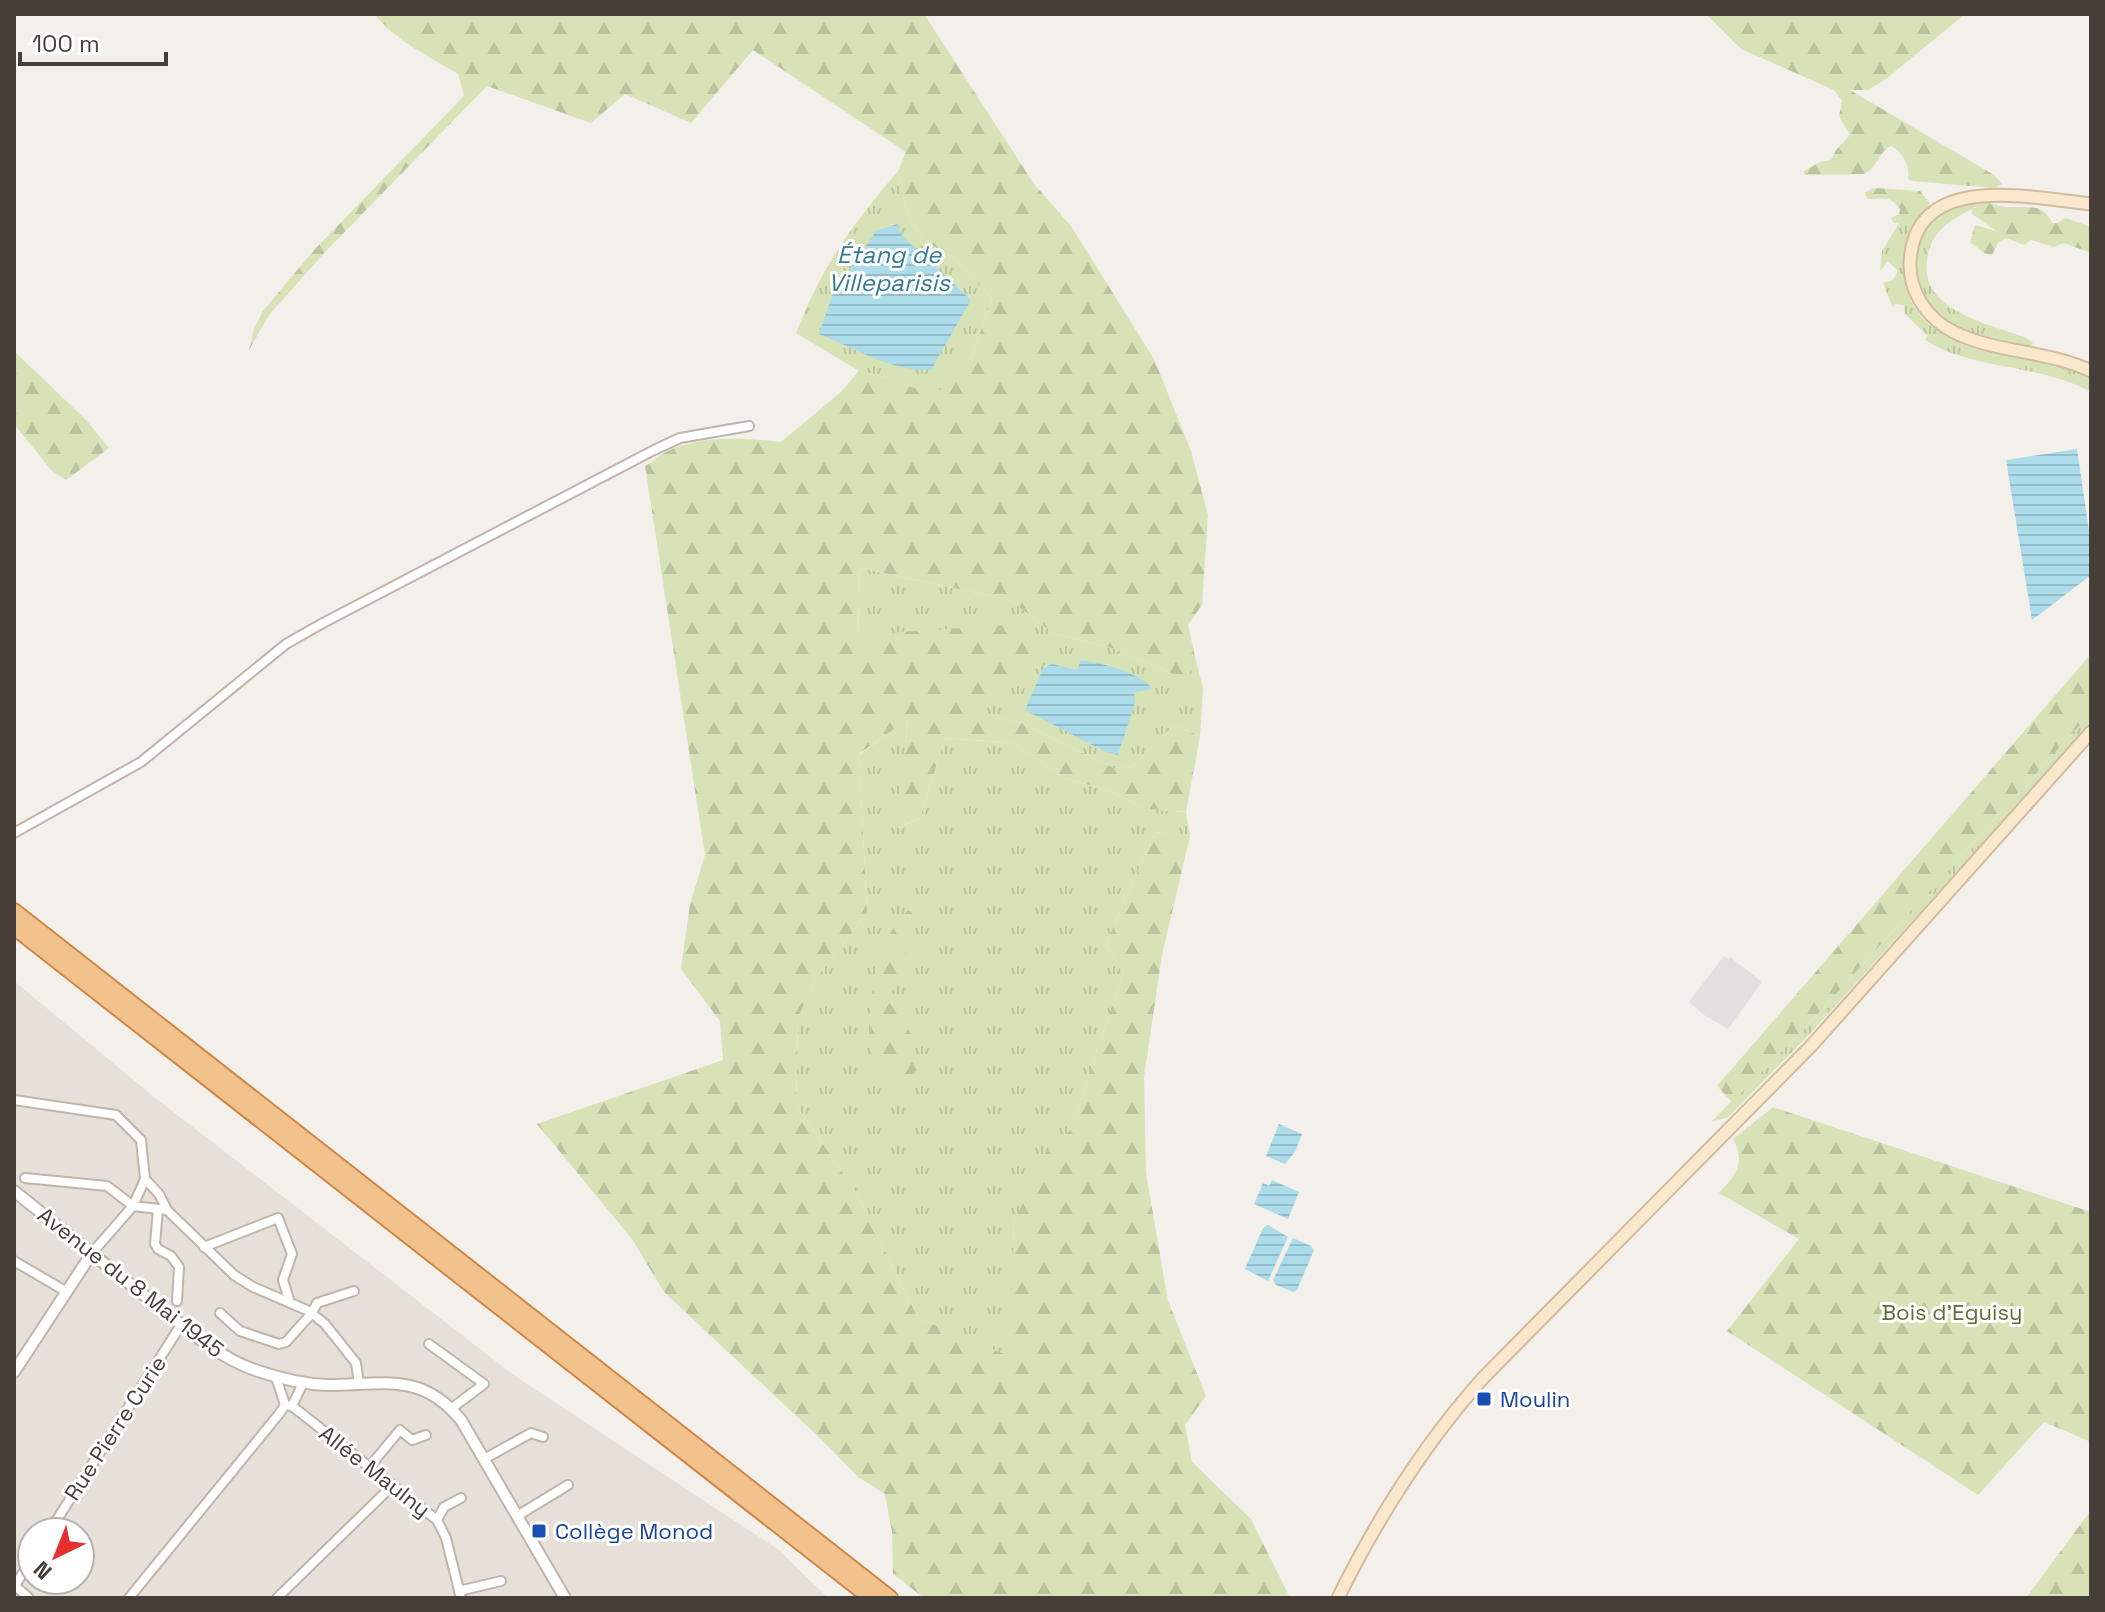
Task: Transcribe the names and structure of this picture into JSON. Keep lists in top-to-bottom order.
{
  "streets": {
    "street": ["Avenue du 8 Mai 1945", "Rue Pierre Curie", "Allée Maulny"]
  },
  "crossings": [
    ["Avenue du 8 Mai 1945", "Rue Pierre Curie"]
  ],
  "water": ["Étang de Villeparisis"],
  "parks": ["Bois d'Eguisy"],
  "places": {
    "transit": ["Moulin", "Collège Monod"]
  },
  "scale_bar": "100 m",
  "north": "bottom left"
}
